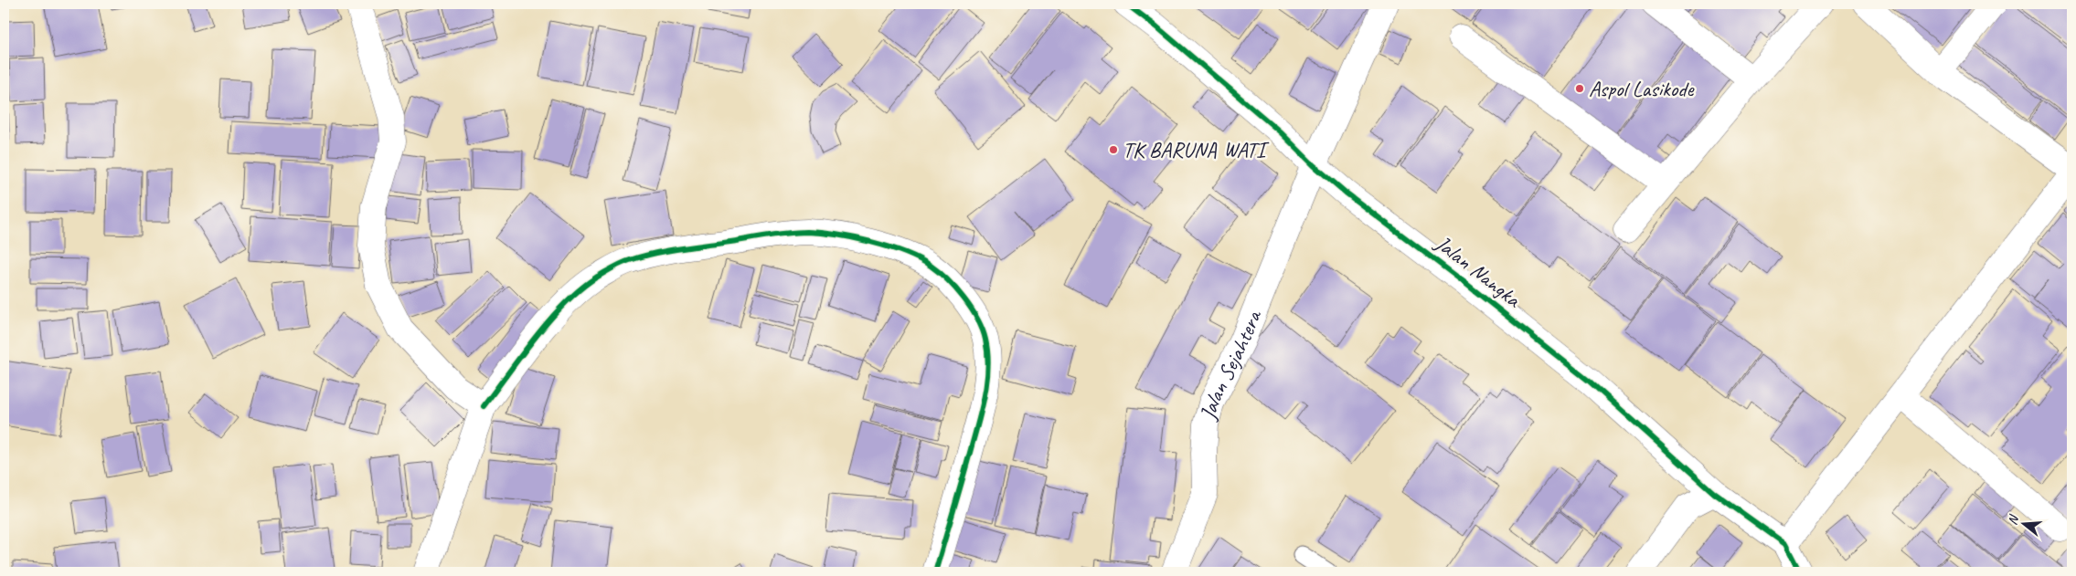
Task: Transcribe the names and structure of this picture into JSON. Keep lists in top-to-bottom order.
{
  "streets": {
    "street": ["Jalan Nangka", "Jalan Sejahtera"]
  },
  "crossings": [
    ["Jalan Nangka", "Jalan Sejahtera"]
  ],
  "places": ["Aspol Lasikode", "TK BARUNA WATI"],
  "north": "left"
}
